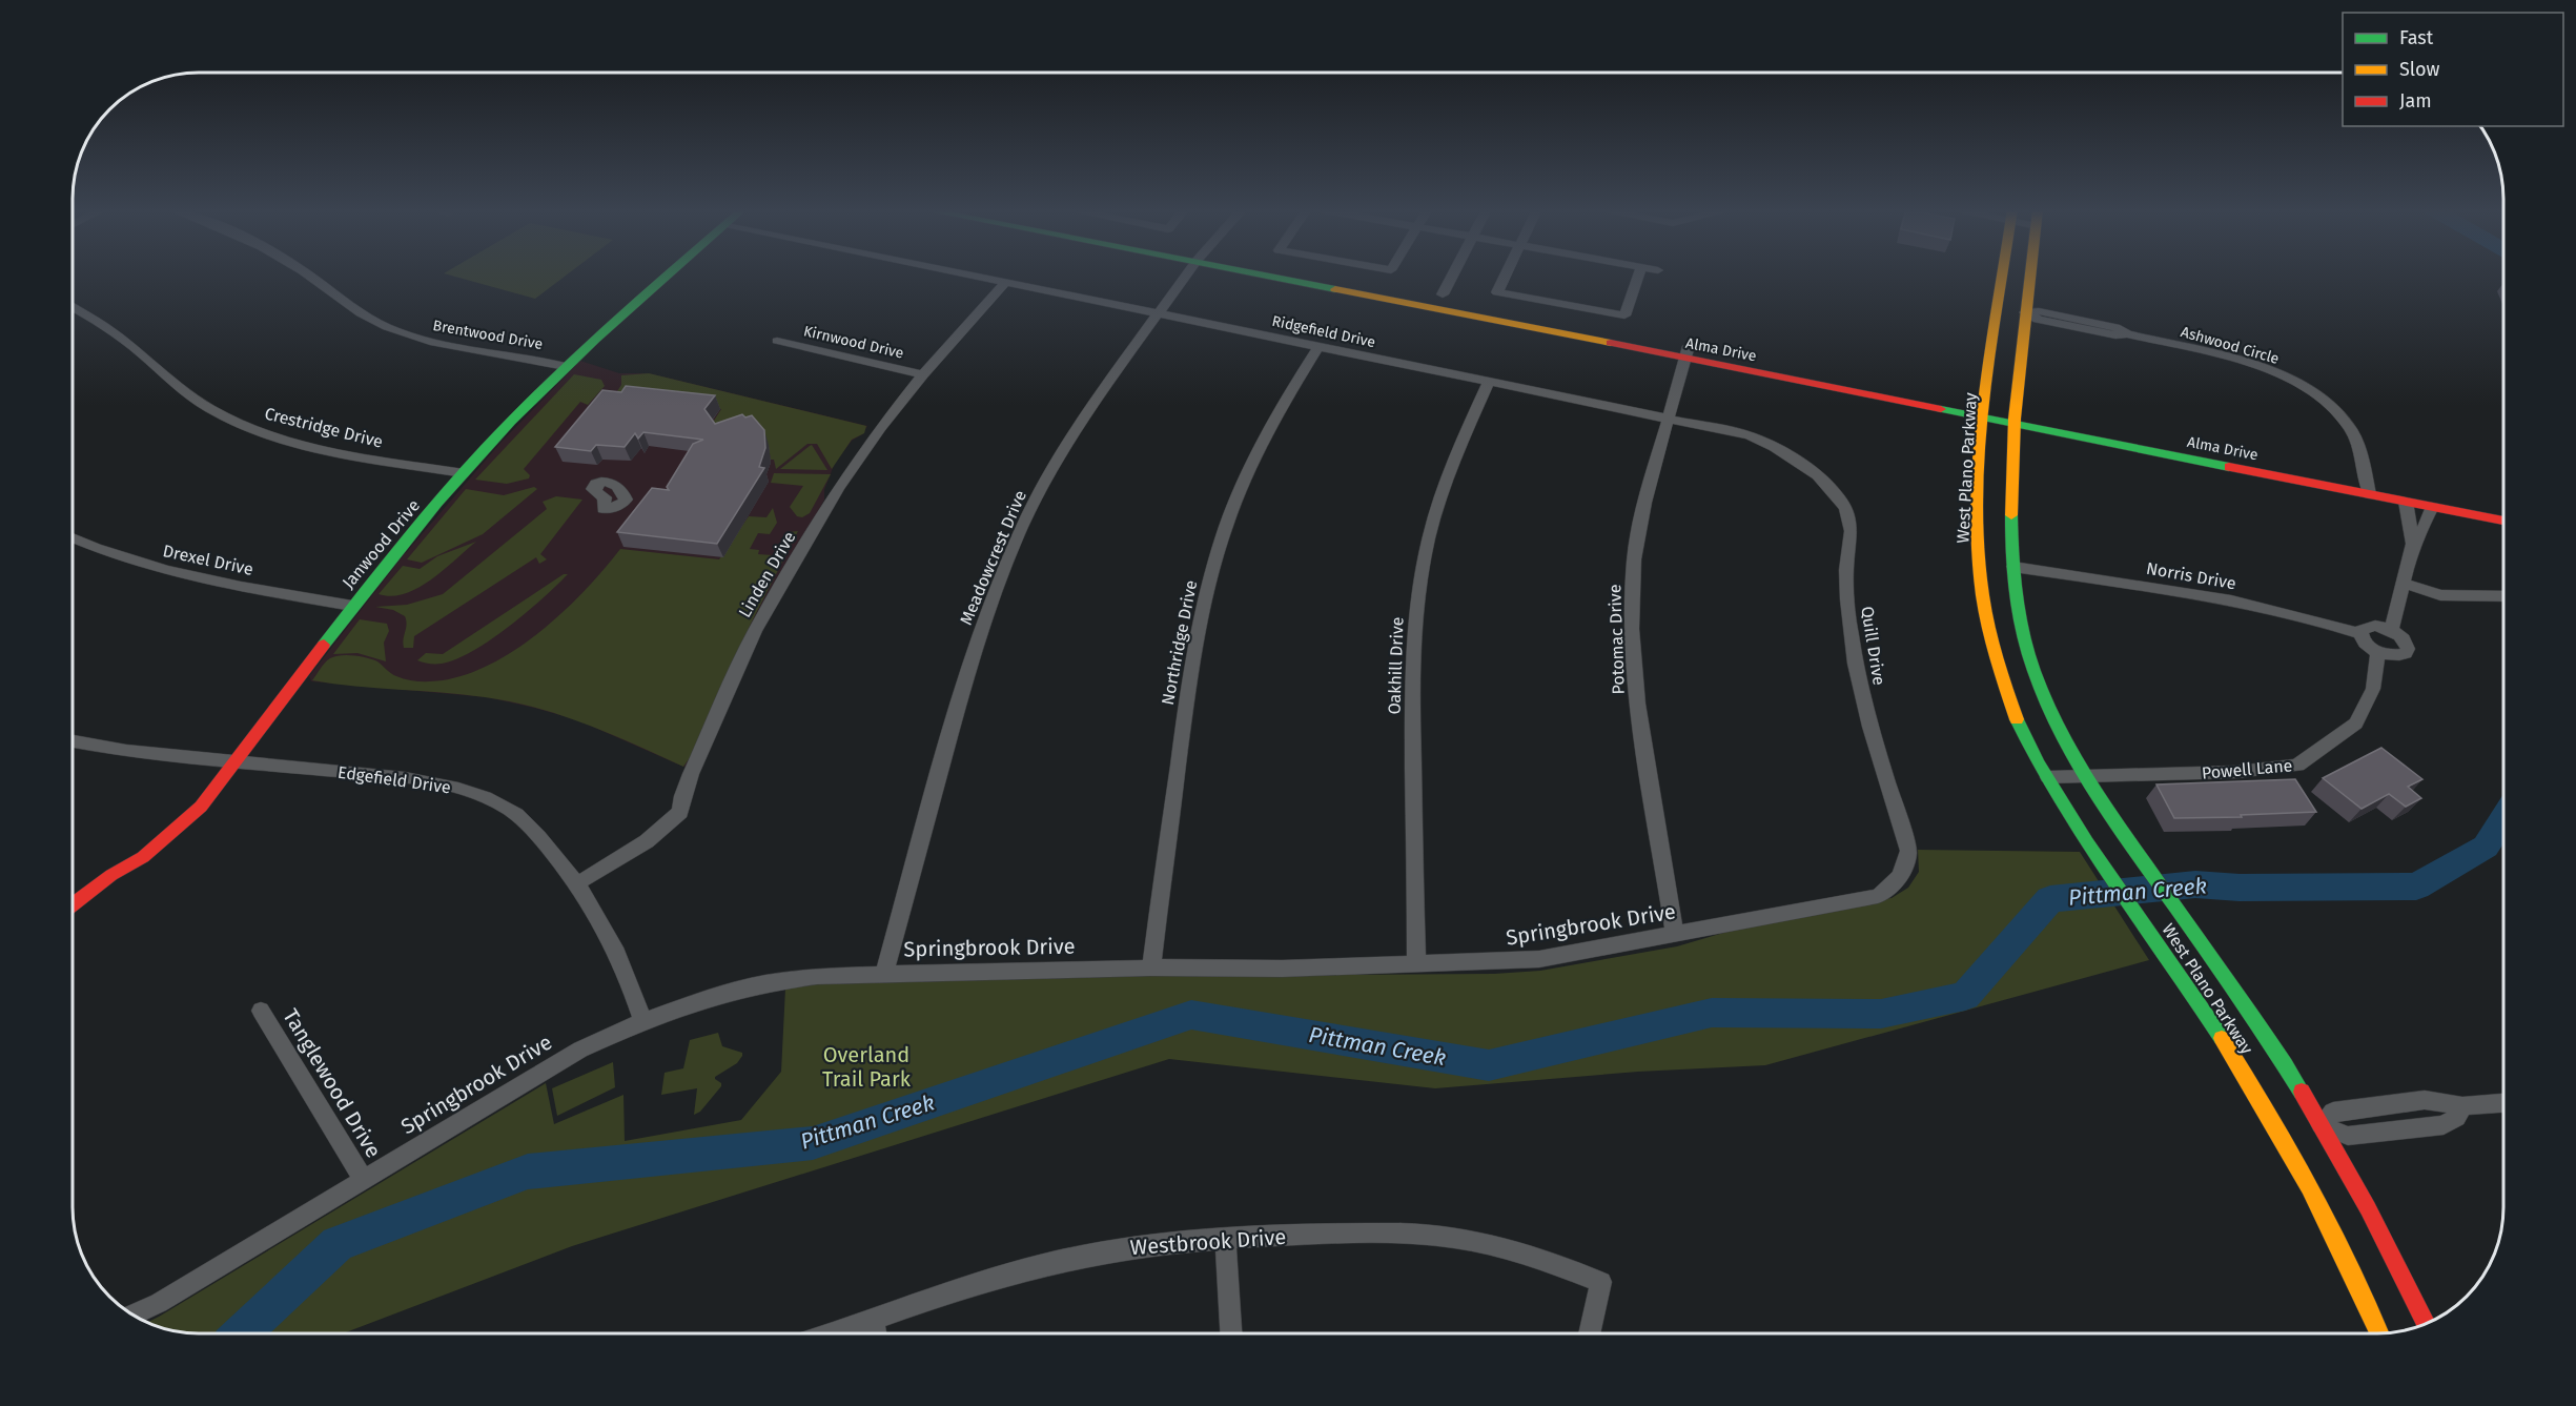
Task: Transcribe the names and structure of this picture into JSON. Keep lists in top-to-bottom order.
{
  "streets": {
    "main road": ["Alma Drive", "West Plano Parkway", "Janwood Drive"],
    "street": [
      "Ridgefield Drive",
      "Brentwood Drive",
      "Kirnwood Drive",
      "Ashwood Circle",
      "Crestridge Drive",
      "Meadowcrest Drive",
      "Drexel Drive",
      "Linden Drive",
      "Norris Drive",
      "Potomac Drive",
      "Northridge Drive",
      "Quill Drive",
      "Oakhill Drive",
      "Powell Lane",
      "Edgefield Drive",
      "Springbrook Drive",
      "Tanglewood Drive",
      "Westbrook Drive"
    ]
  },
  "crossings": [
    ["Ridgefield Drive", "Meadowcrest Drive"],
    ["Ridgefield Drive", "Linden Drive"],
    ["Ridgefield Drive", "Potomac Drive"],
    ["Ridgefield Drive", "Northridge Drive"],
    ["Ridgefield Drive", "Quill Drive"],
    ["Ridgefield Drive", "Oakhill Drive"],
    ["Brentwood Drive", "Janwood Drive"],
    ["Kirnwood Drive", "Linden Drive"],
    ["Ashwood Circle", "Alma Drive"],
    ["Ashwood Circle", "West Plano Parkway"],
    ["Alma Drive", "West Plano Parkway"],
    ["Alma Drive", "Potomac Drive"],
    ["Crestridge Drive", "Janwood Drive"],
    ["West Plano Parkway", "Norris Drive"],
    ["West Plano Parkway", "Powell Lane"],
    ["Janwood Drive", "Drexel Drive"],
    ["Janwood Drive", "Edgefield Drive"],
    ["Meadowcrest Drive", "Springbrook Drive"],
    ["Linden Drive", "Edgefield Drive"],
    ["Potomac Drive", "Springbrook Drive"],
    ["Northridge Drive", "Springbrook Drive"],
    ["Quill Drive", "Springbrook Drive"],
    ["Oakhill Drive", "Springbrook Drive"],
    ["Edgefield Drive", "Springbrook Drive"],
    ["Springbrook Drive", "Tanglewood Drive"]
  ],
  "water": ["Pittman Creek"],
  "parks": ["Overland Trail Park"],
  "legend": ["Fast", "Slow", "Jam"]
}
